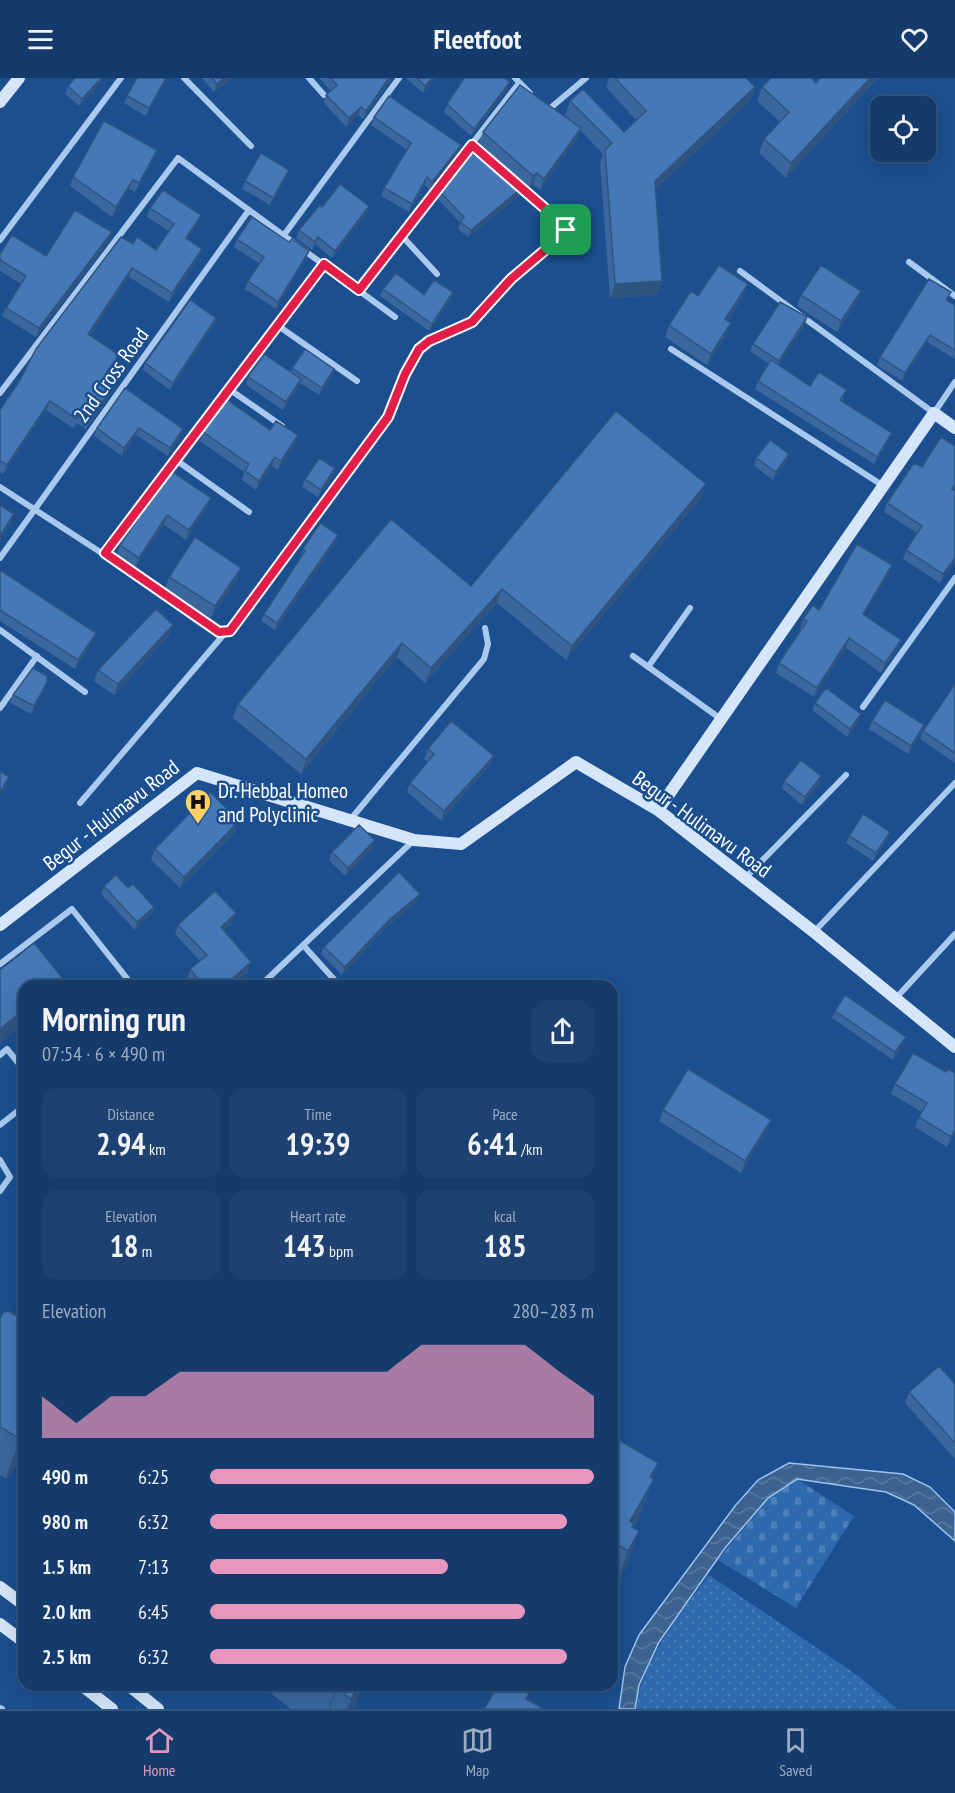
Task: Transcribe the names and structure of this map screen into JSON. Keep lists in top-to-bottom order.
{
  "streets": {
    "street": ["2nd Cross Road", "Begur - Hulimavu Road"]
  },
  "places": {
    "hospital": ["Dr. Hebbal Homeo and Polyclinic"]
  },
  "page": {
    "header": "Fleetfoot",
    "heading": ["Morning run", "07:54 · 6 × 490 m"],
    "stats": [
      ["Distance", "2.94 km"],
      ["Time", "19:39"],
      ["Pace", "6:41 /km"],
      ["Elevation", "18 m"],
      ["Heart rate", "143 bpm"],
      ["kcal", "185"]
    ],
    "chart": ["Elevation", "280–283 m"],
    "list": [
      {
        "name": "490 m",
        "note": "6:25"
      },
      {
        "name": "980 m",
        "note": "6:32"
      },
      {
        "name": "1.5 km",
        "note": "7:13"
      },
      {
        "name": "2.0 km",
        "note": "6:45"
      },
      {
        "name": "2.5 km",
        "note": "6:32"
      }
    ],
    "tabs": ["Home", "Map", "Saved"]
  }
}
